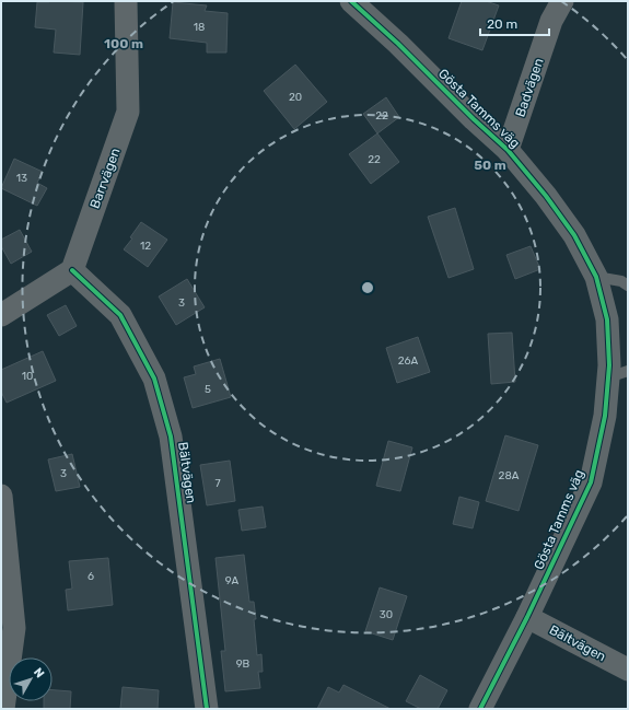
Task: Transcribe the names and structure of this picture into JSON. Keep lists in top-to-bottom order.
{
  "streets": {
    "street": [
      "Badvägen",
      "Gösta Tamms väg",
      "Barrvägen",
      "Bältvägen"
    ]
  },
  "crossings": [
    ["Badvägen", "Gösta Tamms väg"],
    ["Gösta Tamms väg", "Bältvägen"],
    ["Barrvägen", "Bältvägen"]
  ],
  "house_numbers": [
    "18",
    "20",
    "22",
    "22",
    "13",
    "12",
    "3",
    "26A",
    "10",
    "5",
    "3",
    "28A",
    "7",
    "6",
    "9A",
    "30",
    "9B"
  ],
  "scale_bar": "20 m",
  "north": "top right",
  "rings": ["100 m", "50 m"]
}
